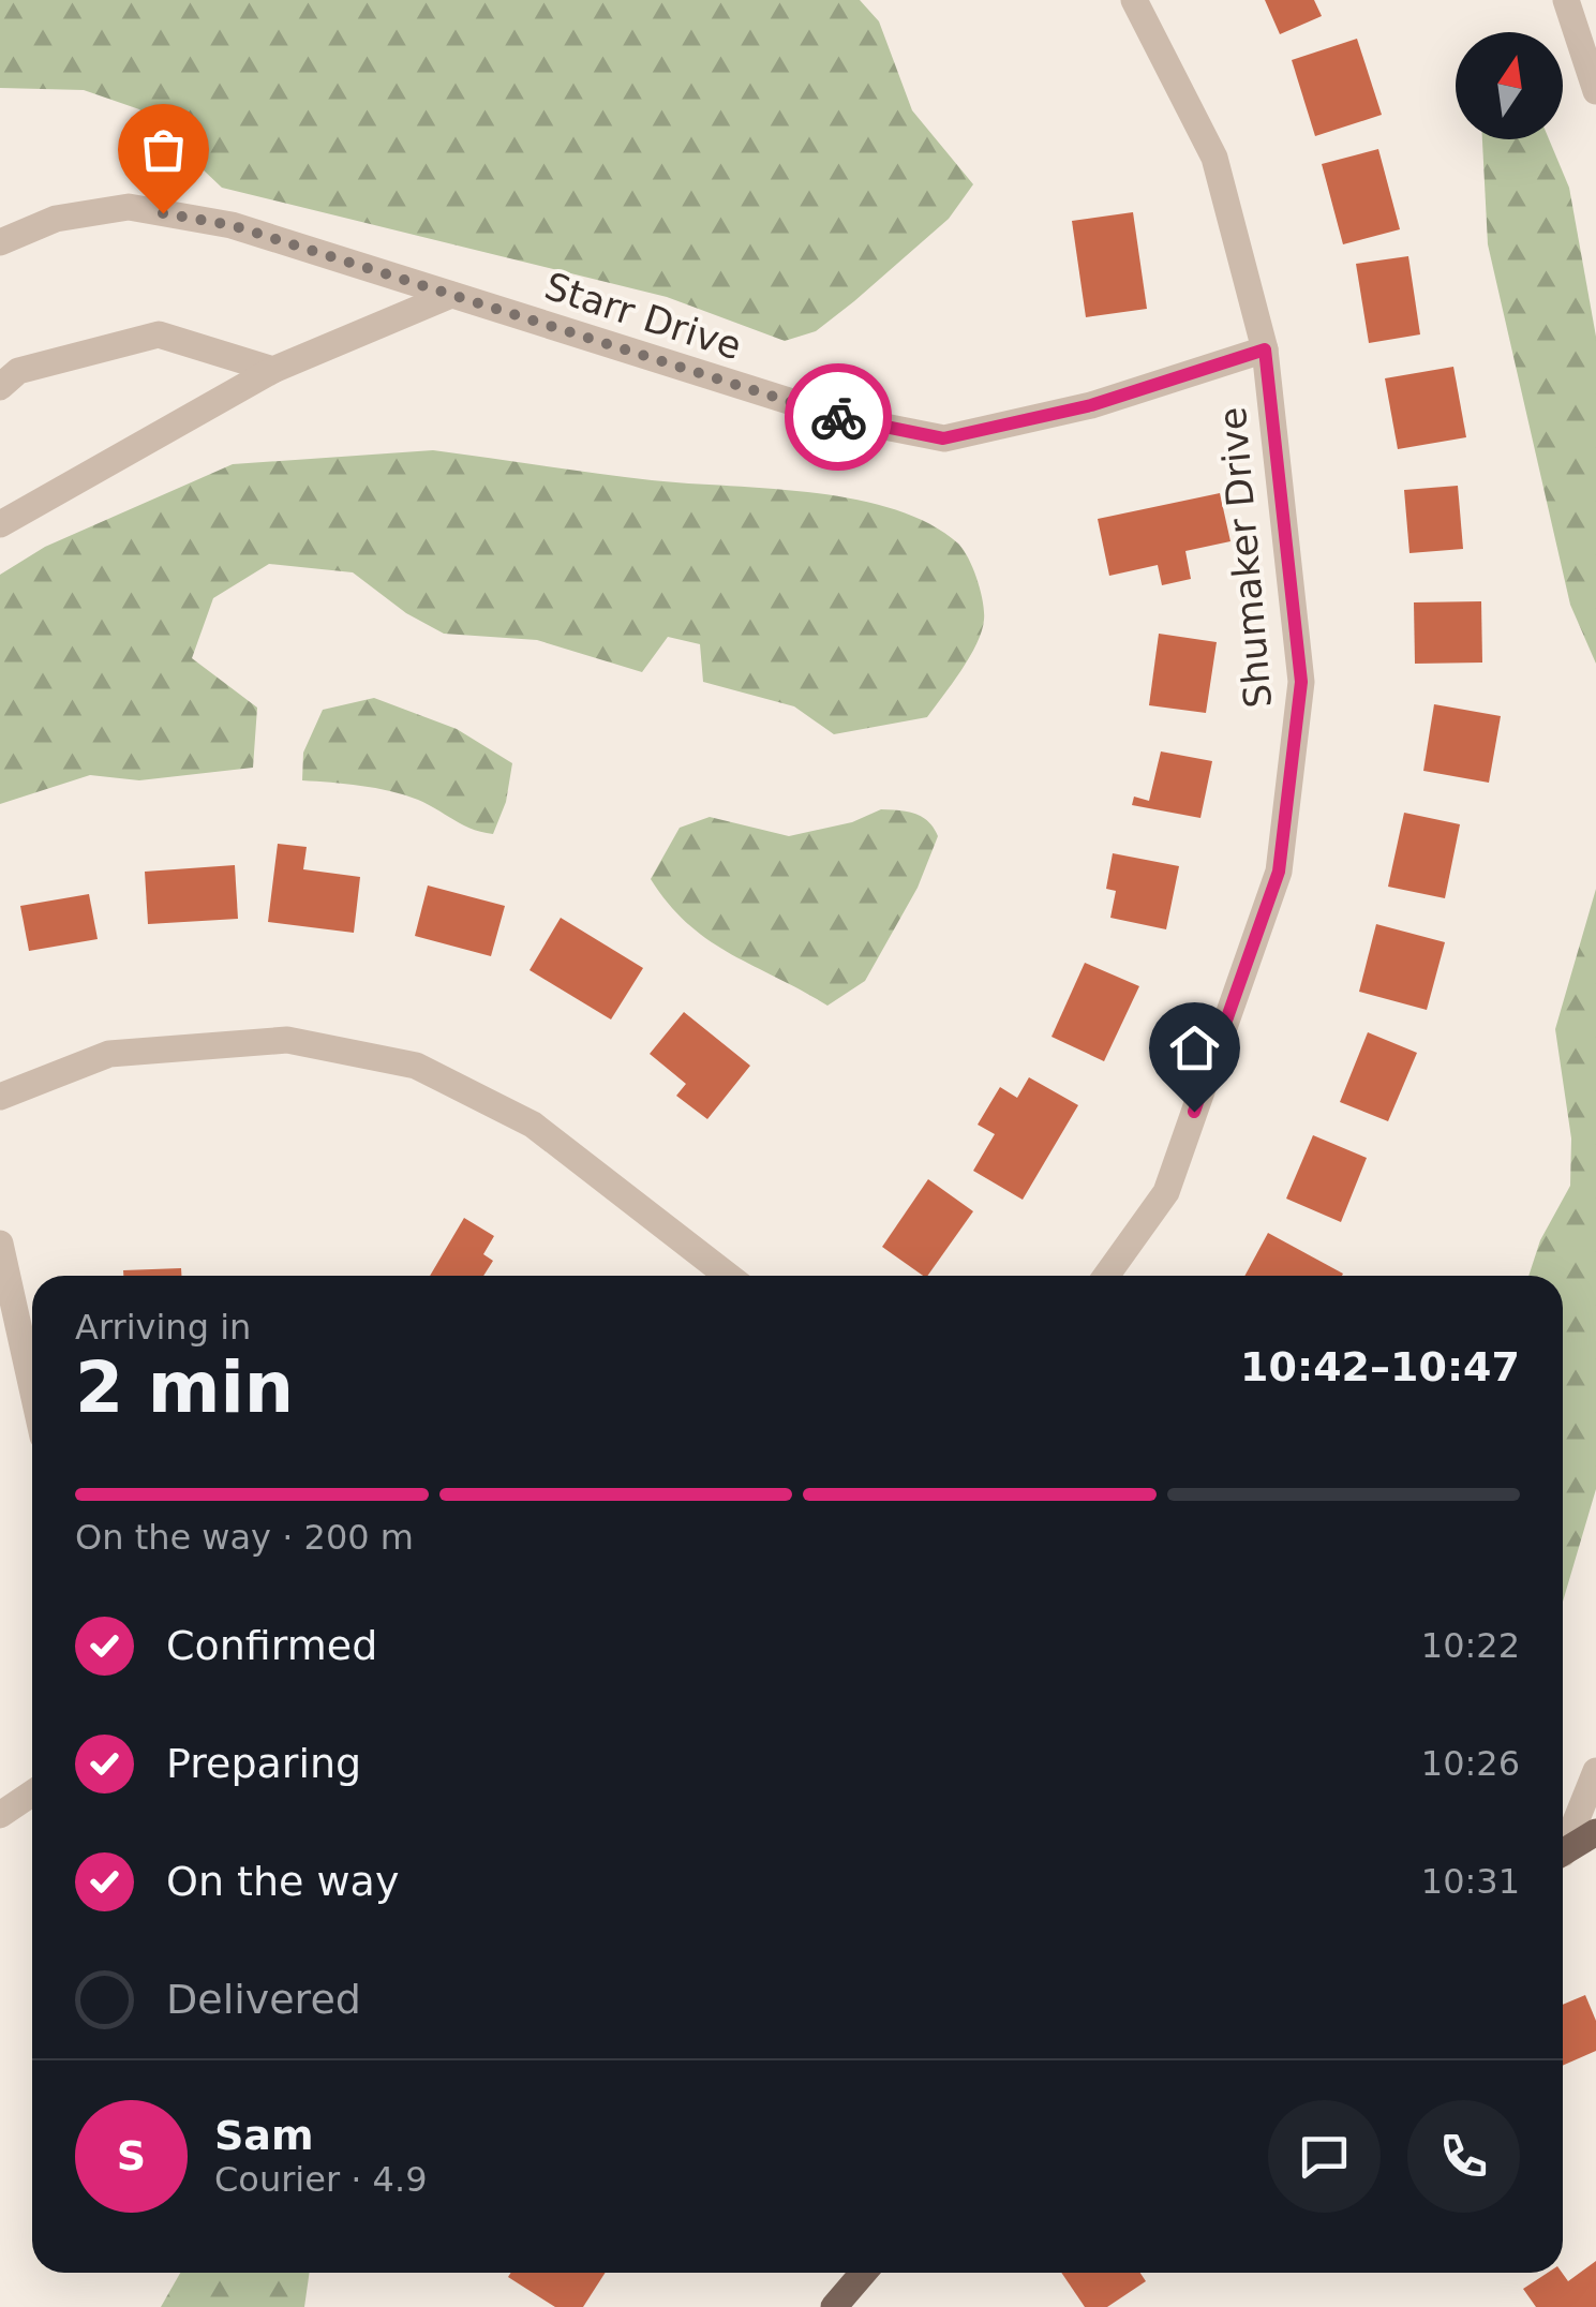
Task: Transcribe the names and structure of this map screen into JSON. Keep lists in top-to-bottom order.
{
  "streets": {
    "street": ["Starr Drive", "Shumaker Drive"]
  },
  "crossings": [
    ["Starr Drive", "Shumaker Drive"]
  ],
  "north": "top",
  "page": {
    "heading": ["2 min", "Arriving in", "10:42–10:47"],
    "panel": ["Sam", "Courier · 4.9"],
    "bar": "On the way · 200 m",
    "list": [
      ["Confirmed", "10:22"],
      ["Preparing", "10:26"],
      ["On the way", "10:31"],
      "Delivered"
    ],
    "round": "S"
  }
}
